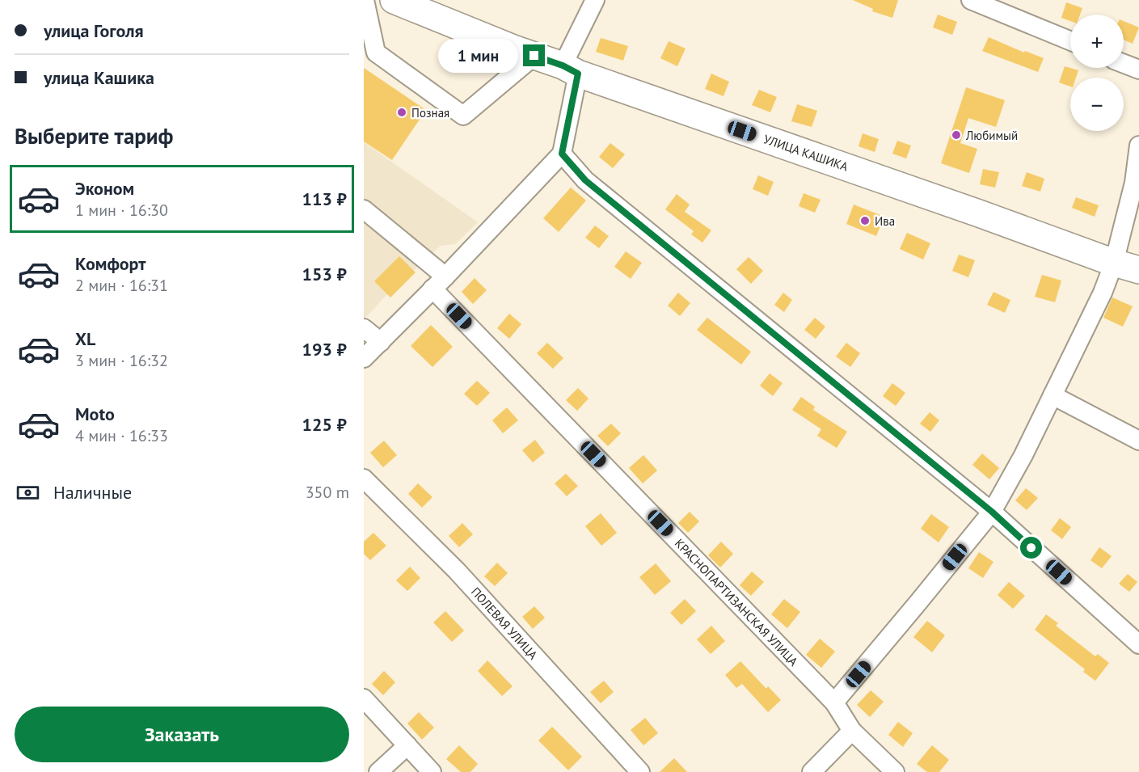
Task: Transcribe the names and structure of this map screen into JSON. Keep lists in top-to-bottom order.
{
  "streets": {
    "highway": ["УЛИЦА КАШИКА"],
    "street": ["КРАСНОПАРТИЗАНСКАЯ УЛИЦА", "ПОЛЕВАЯ УЛИЦА"]
  },
  "places": ["Позная", "Любимый", "Ива"],
  "page": {
    "banner": ["улица Гоголя", "улица Кашика"],
    "map_buttons": ["+", "−"],
    "bubble": "1 мин",
    "heading": "Выберите тариф",
    "list": [
      {
        "name": "Эконом",
        "note": "1 мин · 16:30",
        "value": "113 ₽"
      },
      {
        "name": "Комфорт",
        "note": "2 мин · 16:31",
        "value": "153 ₽"
      },
      {
        "name": "XL",
        "note": "3 мин · 16:32",
        "value": "193 ₽"
      },
      {
        "name": "Moto",
        "note": "4 мин · 16:33",
        "value": "125 ₽"
      }
    ],
    "pay": ["Наличные", "350 m"],
    "buttons": "Заказать"
  }
}
